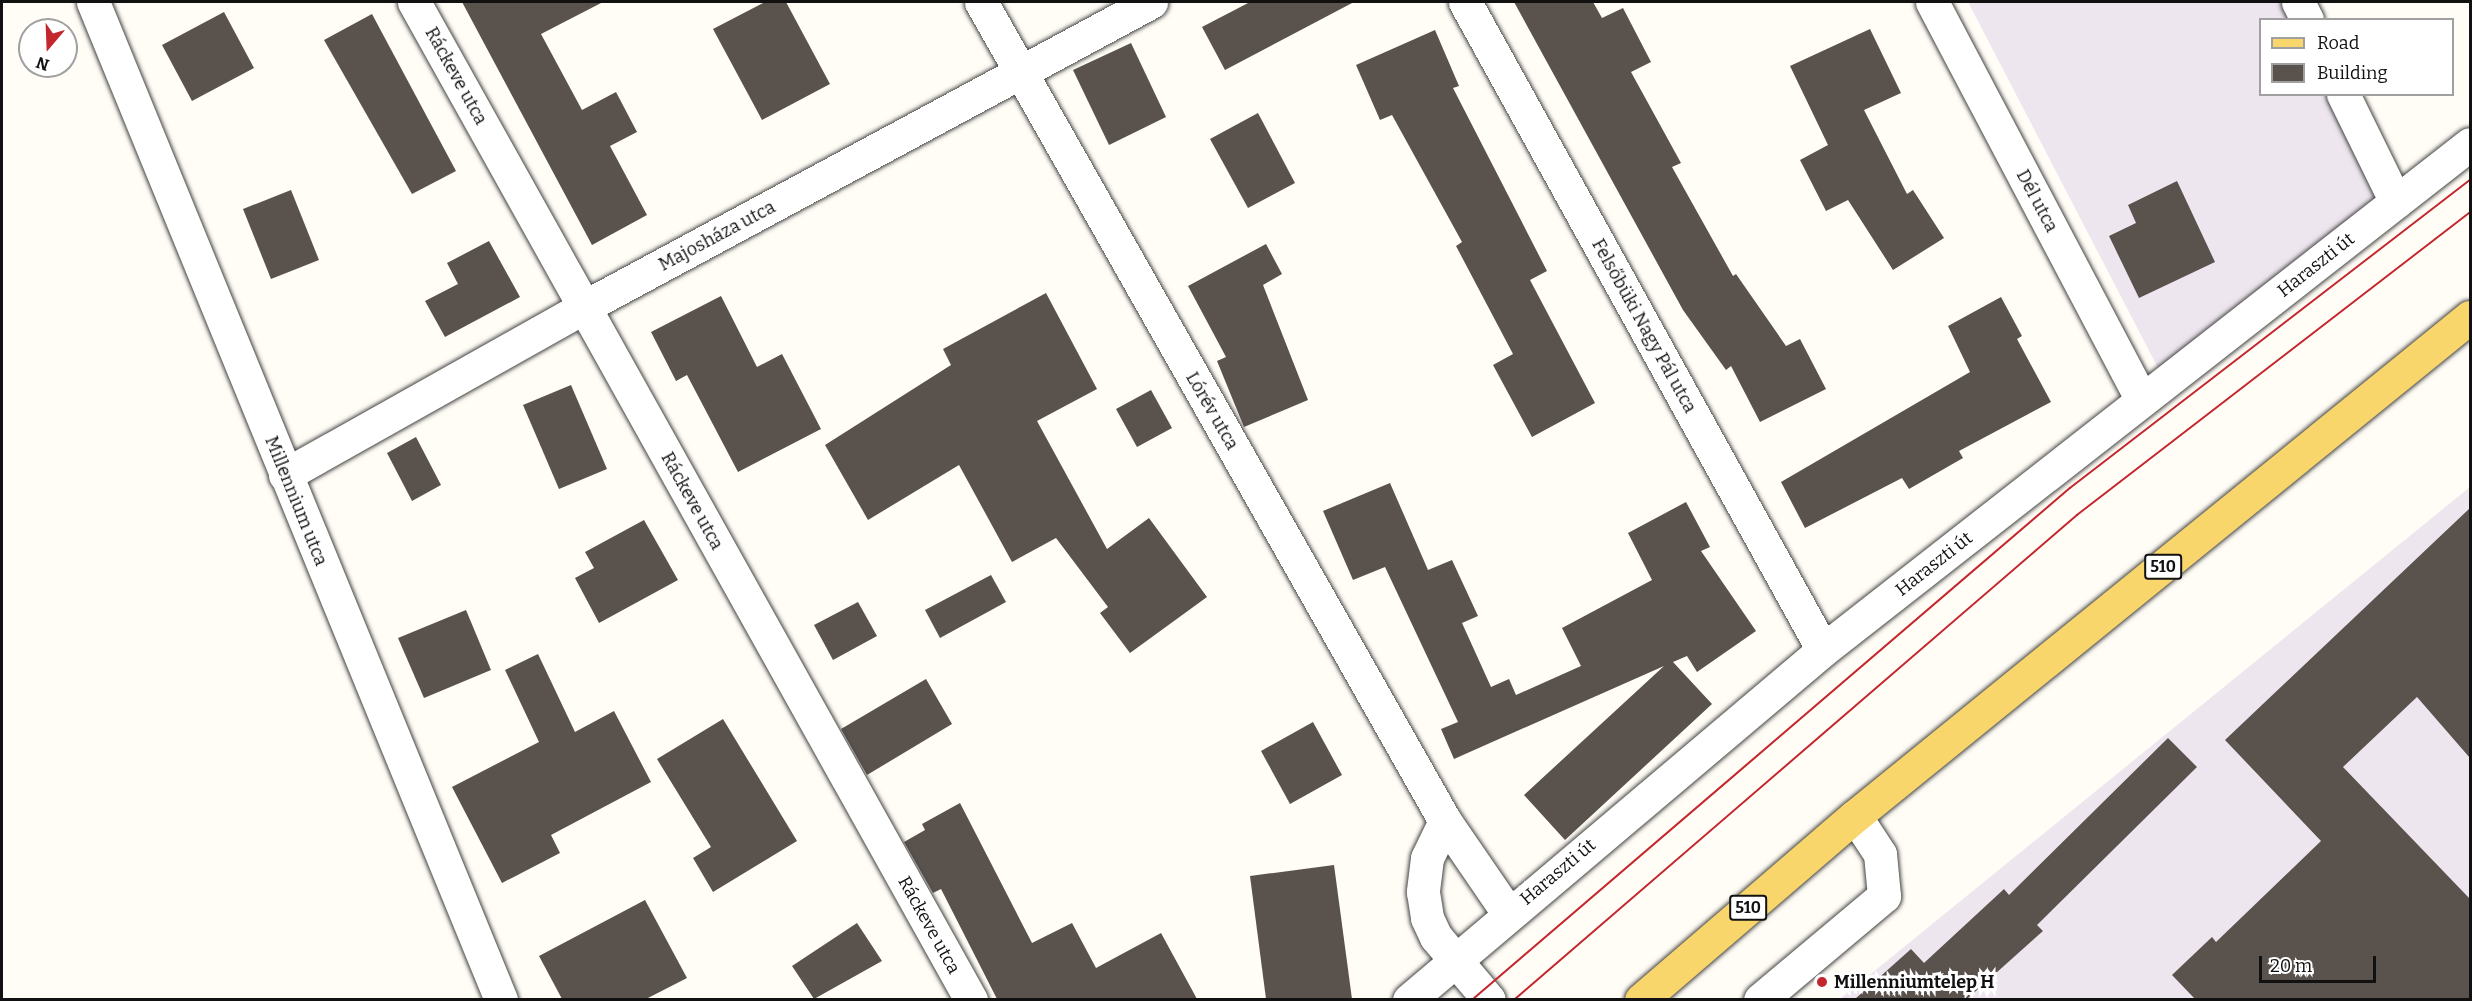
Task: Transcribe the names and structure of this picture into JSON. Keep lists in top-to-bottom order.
{
  "streets": {
    "main road": ["510"],
    "street": [
      "Ráckeve utca",
      "Dél utca",
      "Majosháza utca",
      "Haraszti út",
      "Felsőbüki Nagy Pál utca",
      "Lórév utca",
      "Millennium utca"
    ]
  },
  "crossings": [
    ["Ráckeve utca", "Majosháza utca"],
    ["Dél utca", "Haraszti út"],
    ["Majosháza utca", "Lórév utca"],
    ["Majosháza utca", "Millennium utca"],
    ["Haraszti út", "Felsőbüki Nagy Pál utca"],
    ["Haraszti út", "Lórév utca"]
  ],
  "places": ["Millenniumtelep H"],
  "legend": ["Road", "Building"],
  "scale_bar": "20 m",
  "north": "bottom"
}
